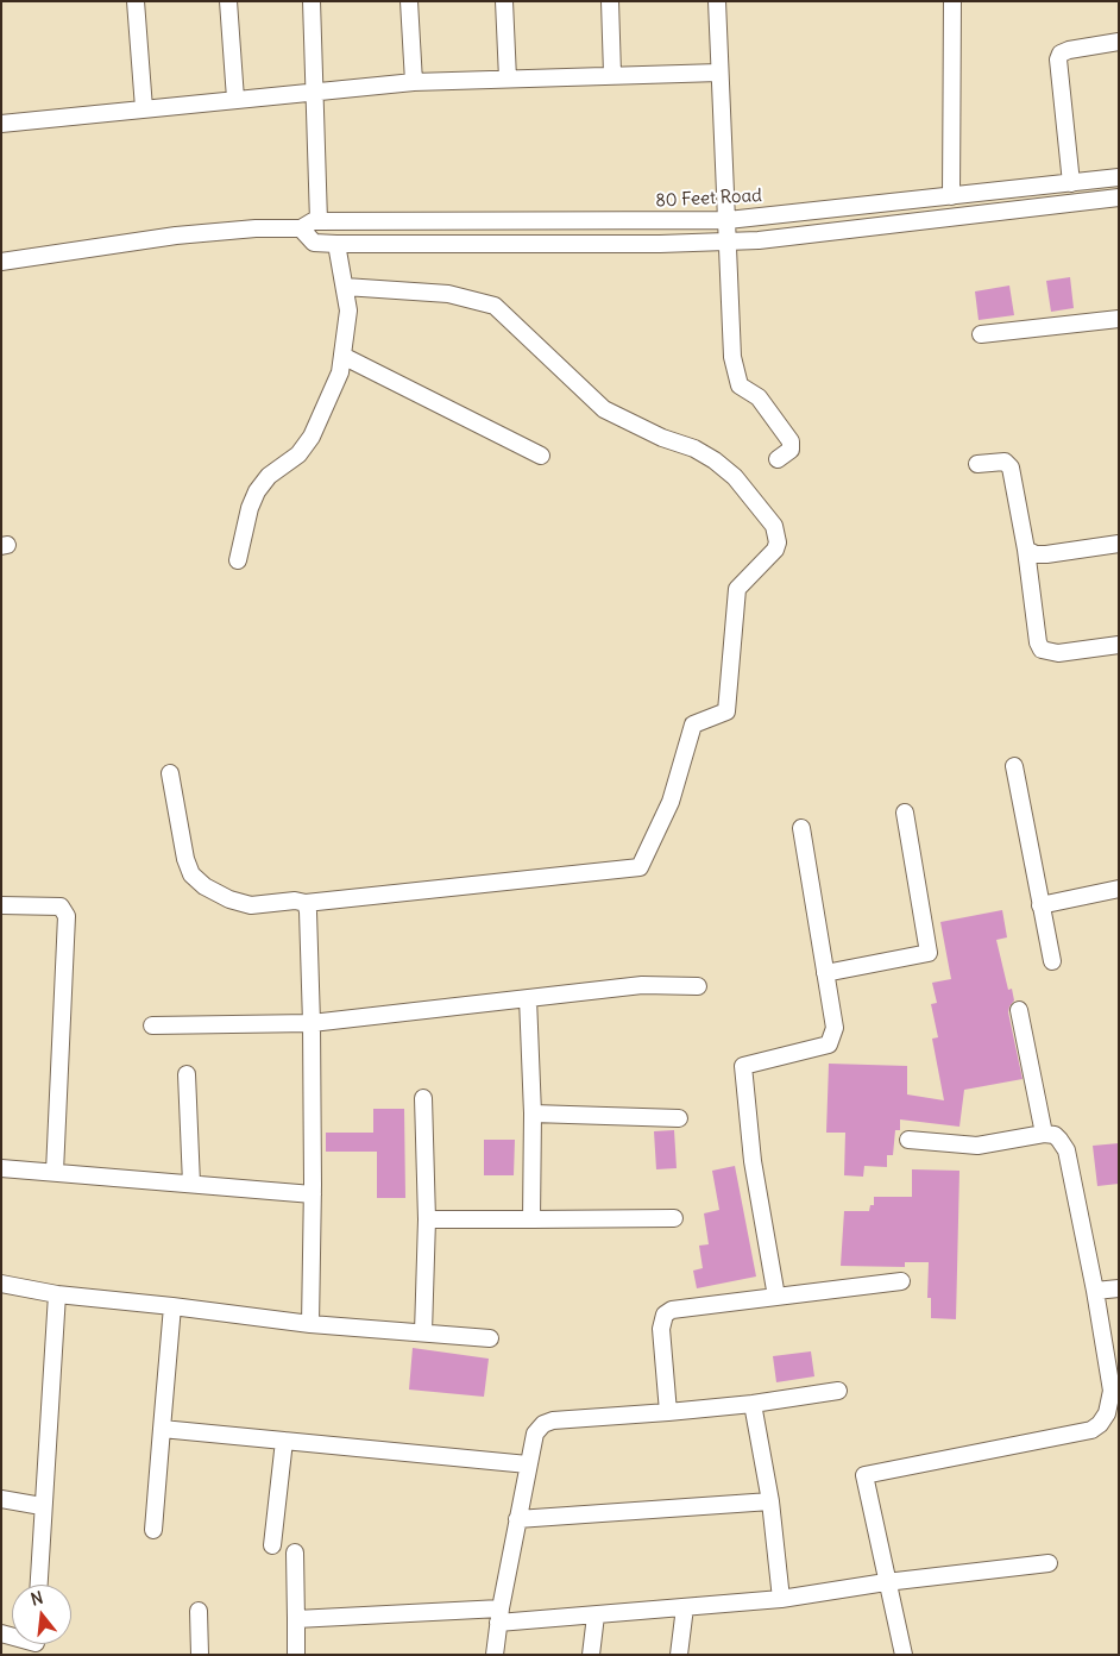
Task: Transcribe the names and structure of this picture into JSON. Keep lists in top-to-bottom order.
{
  "streets": {
    "street": ["80 Feet Road"]
  },
  "north": "top"
}
